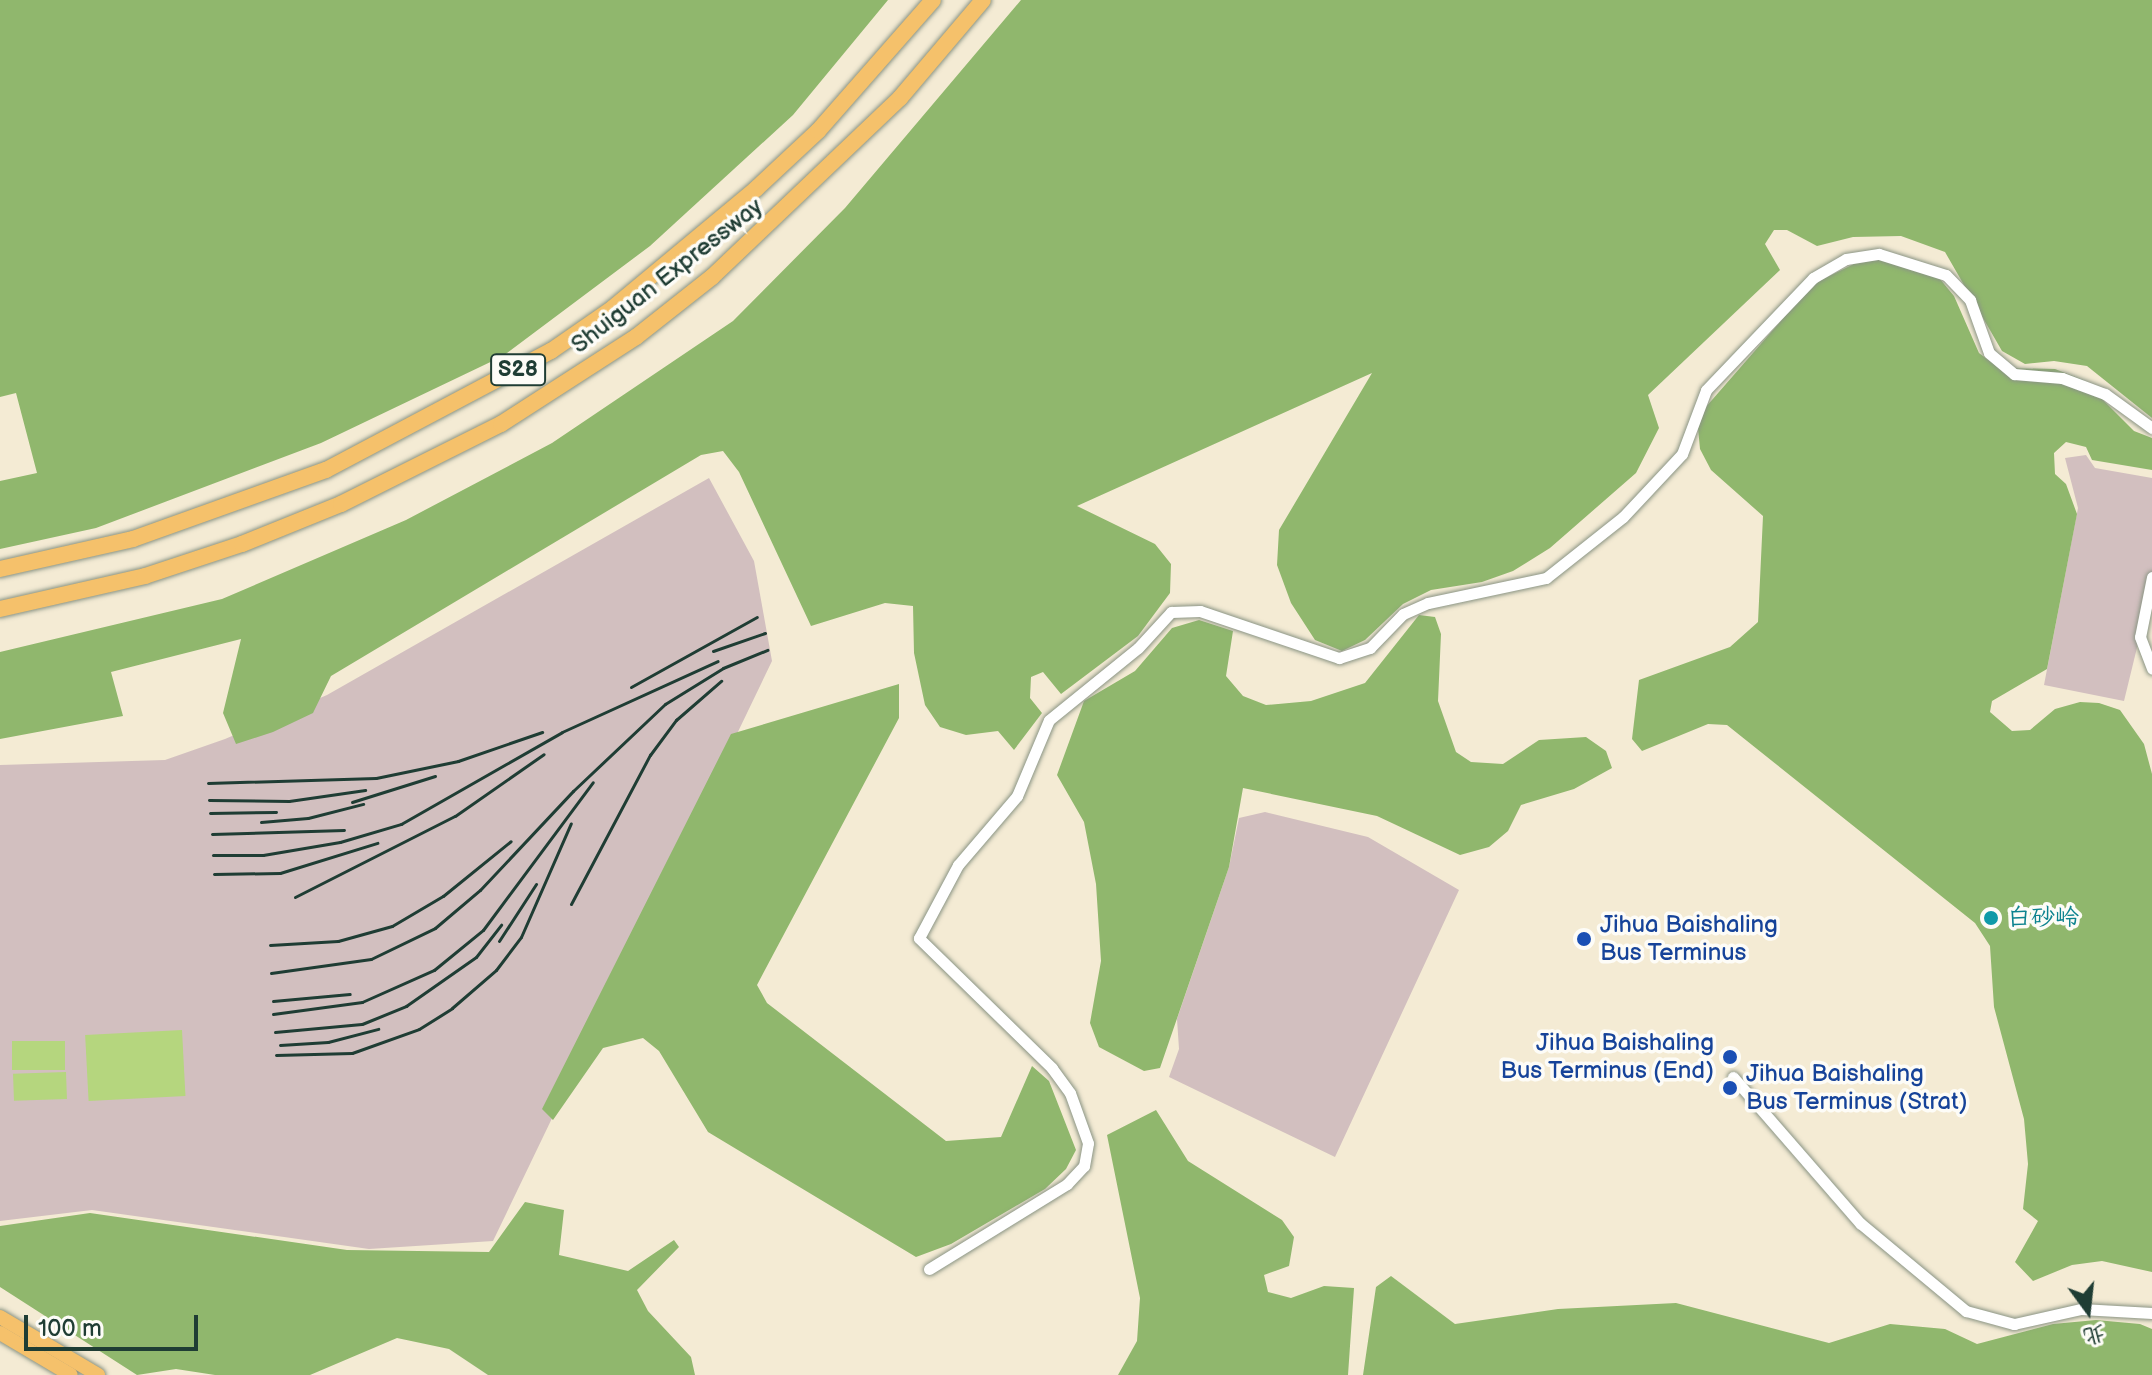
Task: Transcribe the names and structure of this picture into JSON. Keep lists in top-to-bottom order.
{
  "streets": {
    "highway": ["Shuiguan Expressway", "S28"]
  },
  "places": [
    "白砂岭",
    "Jihua Baishaling Bus Terminus",
    "Jihua Baishaling Bus Terminus (End)",
    "Jihua Baishaling Bus Terminus (Strat)"
  ],
  "scale_bar": "100 m",
  "north": "bottom"
}
